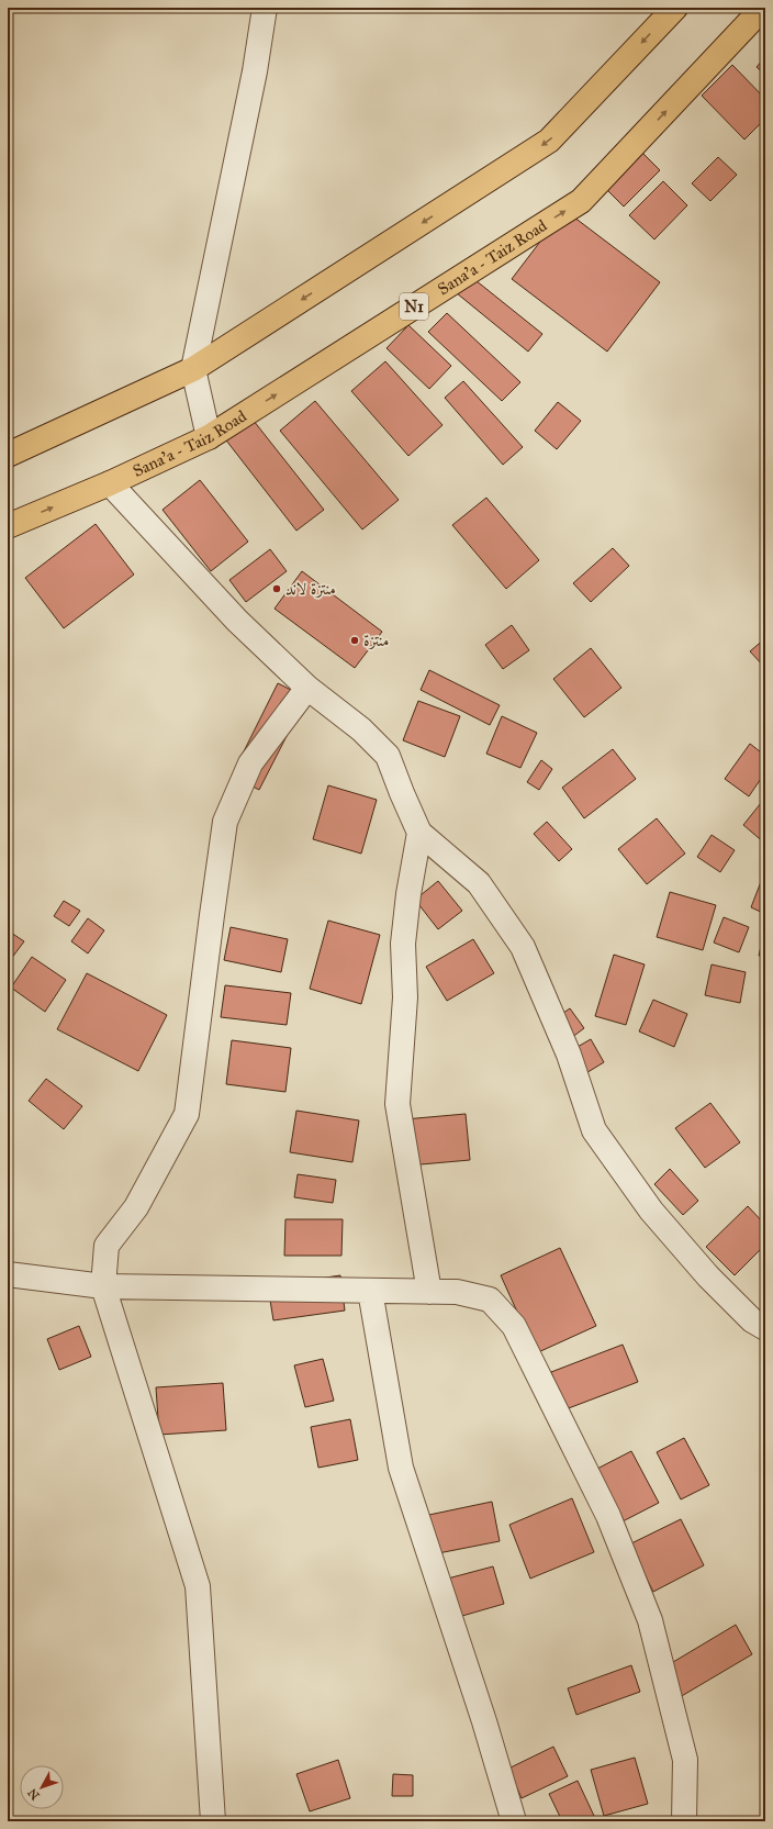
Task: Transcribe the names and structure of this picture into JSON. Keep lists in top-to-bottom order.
{
  "streets": {
    "highway": ["Sana'a - Taiz Road", "N1"]
  },
  "places": ["منتزة لاند", "منتزة"],
  "north": "bottom left"
}
